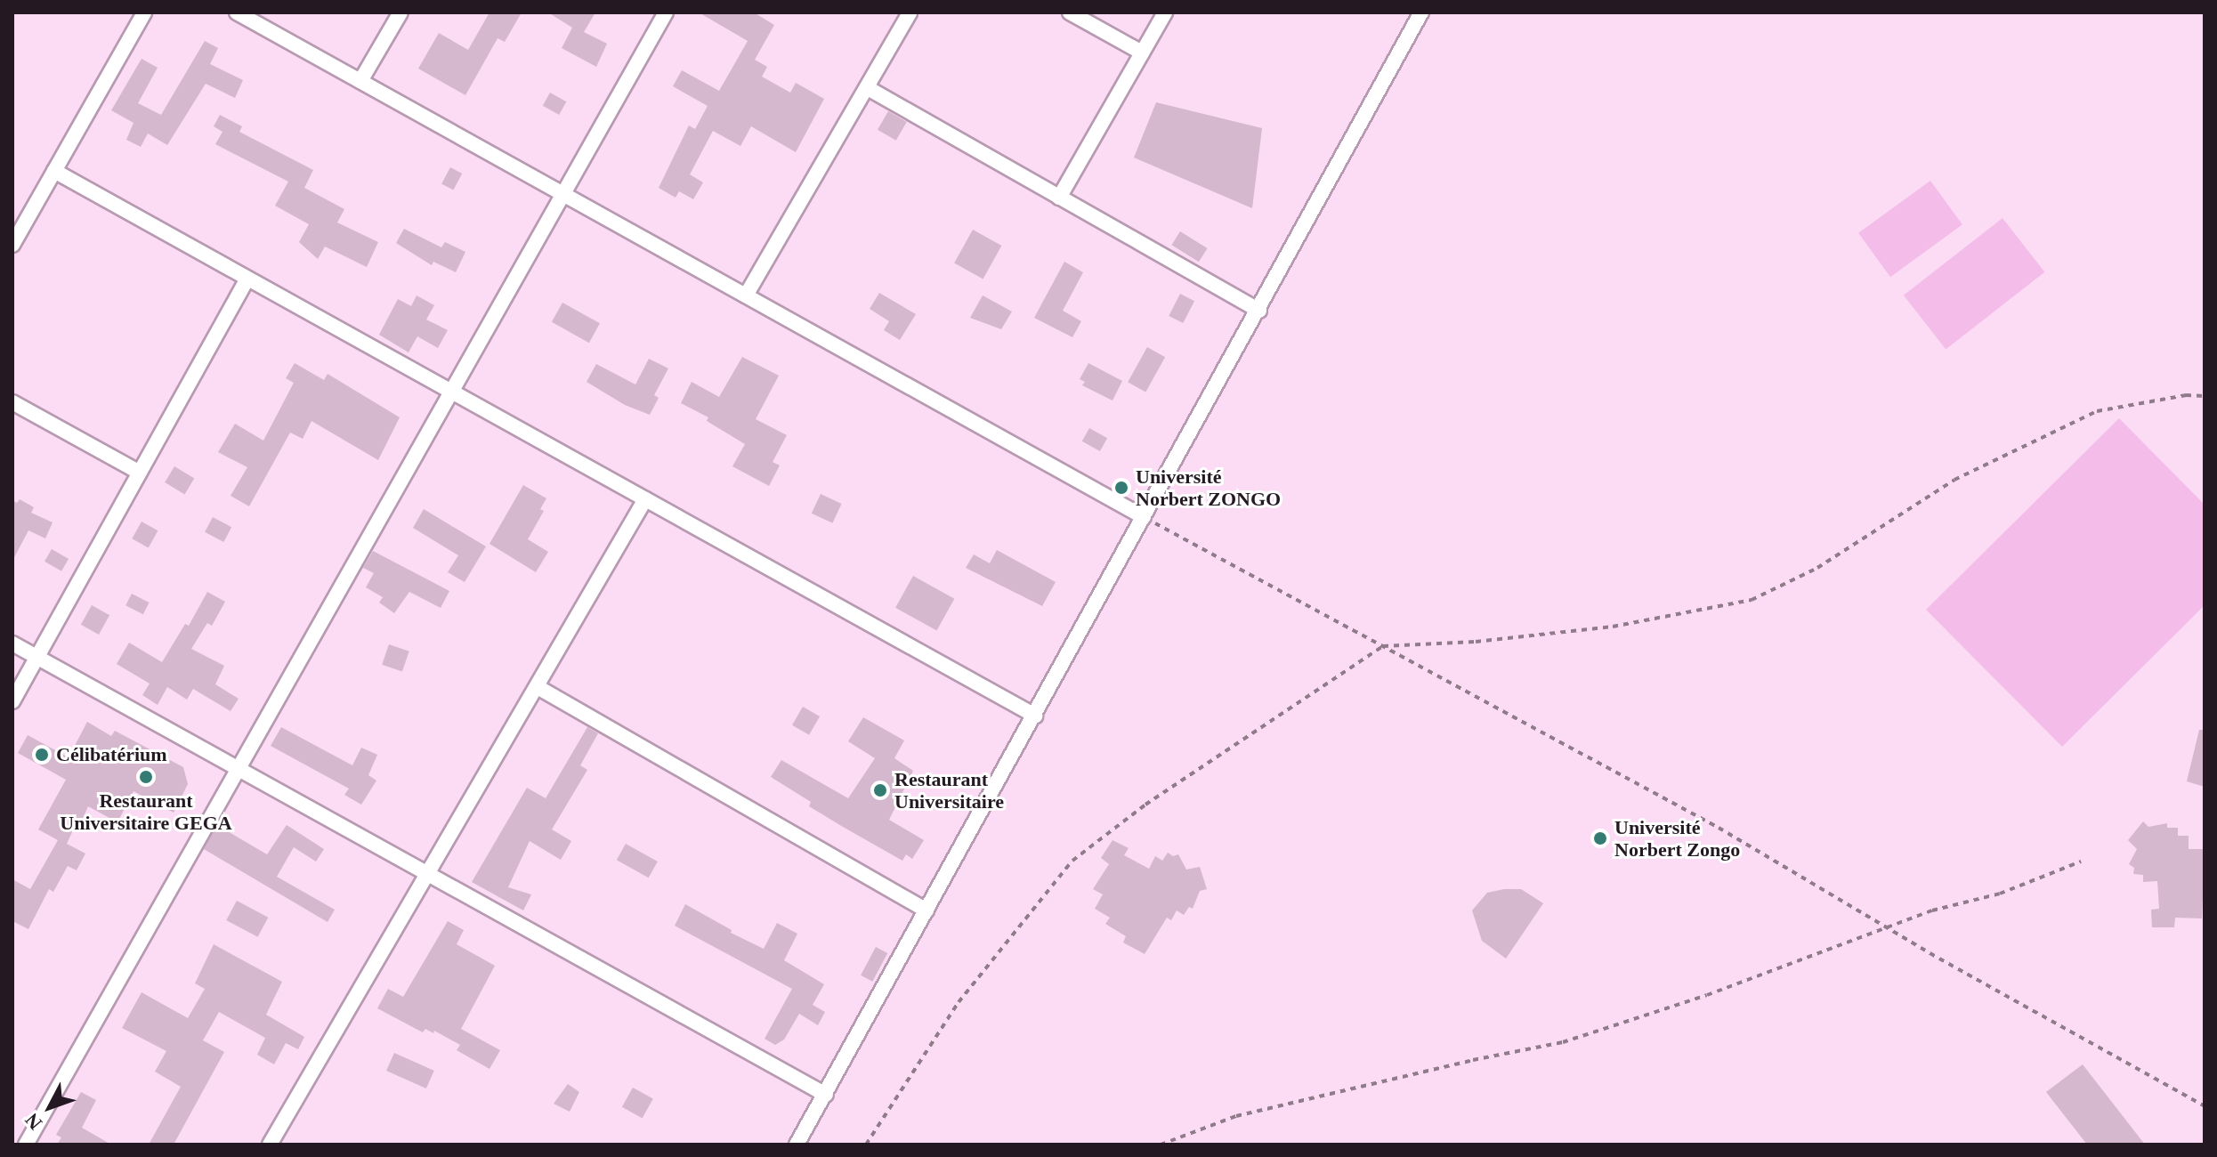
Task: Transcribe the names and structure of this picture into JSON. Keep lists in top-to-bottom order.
{
  "places": [
    "Université Norbert ZONGO",
    "Célibatérium",
    "Restaurant Universitaire GEGA",
    "Restaurant Universitaire",
    "Université Norbert Zongo"
  ],
  "north": "bottom left"
}
